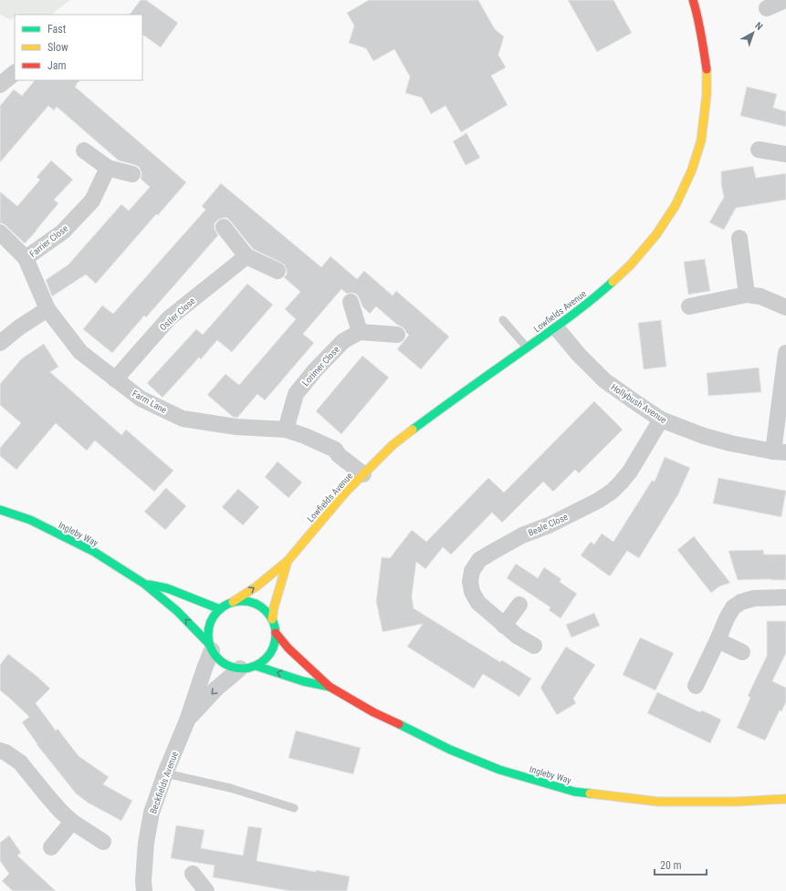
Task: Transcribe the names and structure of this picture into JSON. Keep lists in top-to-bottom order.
{
  "streets": {
    "street": [
      "Farrier Close",
      "Lowfields Avenue",
      "Ostler Close",
      "Lorimer Close",
      "Farm Lane",
      "Hollybush Avenue",
      "Beale Close",
      "Ingleby Way",
      "Beckfields Avenue"
    ]
  },
  "crossings": [
    ["Farrier Close", "Farm Lane"],
    ["Lowfields Avenue", "Farm Lane"],
    ["Lowfields Avenue", "Hollybush Avenue"],
    ["Lowfields Avenue", "Ingleby Way"],
    ["Lowfields Avenue", "Beckfields Avenue"],
    ["Ostler Close", "Farm Lane"],
    ["Lorimer Close", "Farm Lane"],
    ["Hollybush Avenue", "Beale Close"],
    ["Ingleby Way", "Beckfields Avenue"]
  ],
  "legend": ["Fast", "Slow", "Jam"],
  "scale_bar": "20 m",
  "north": "top right"
}
